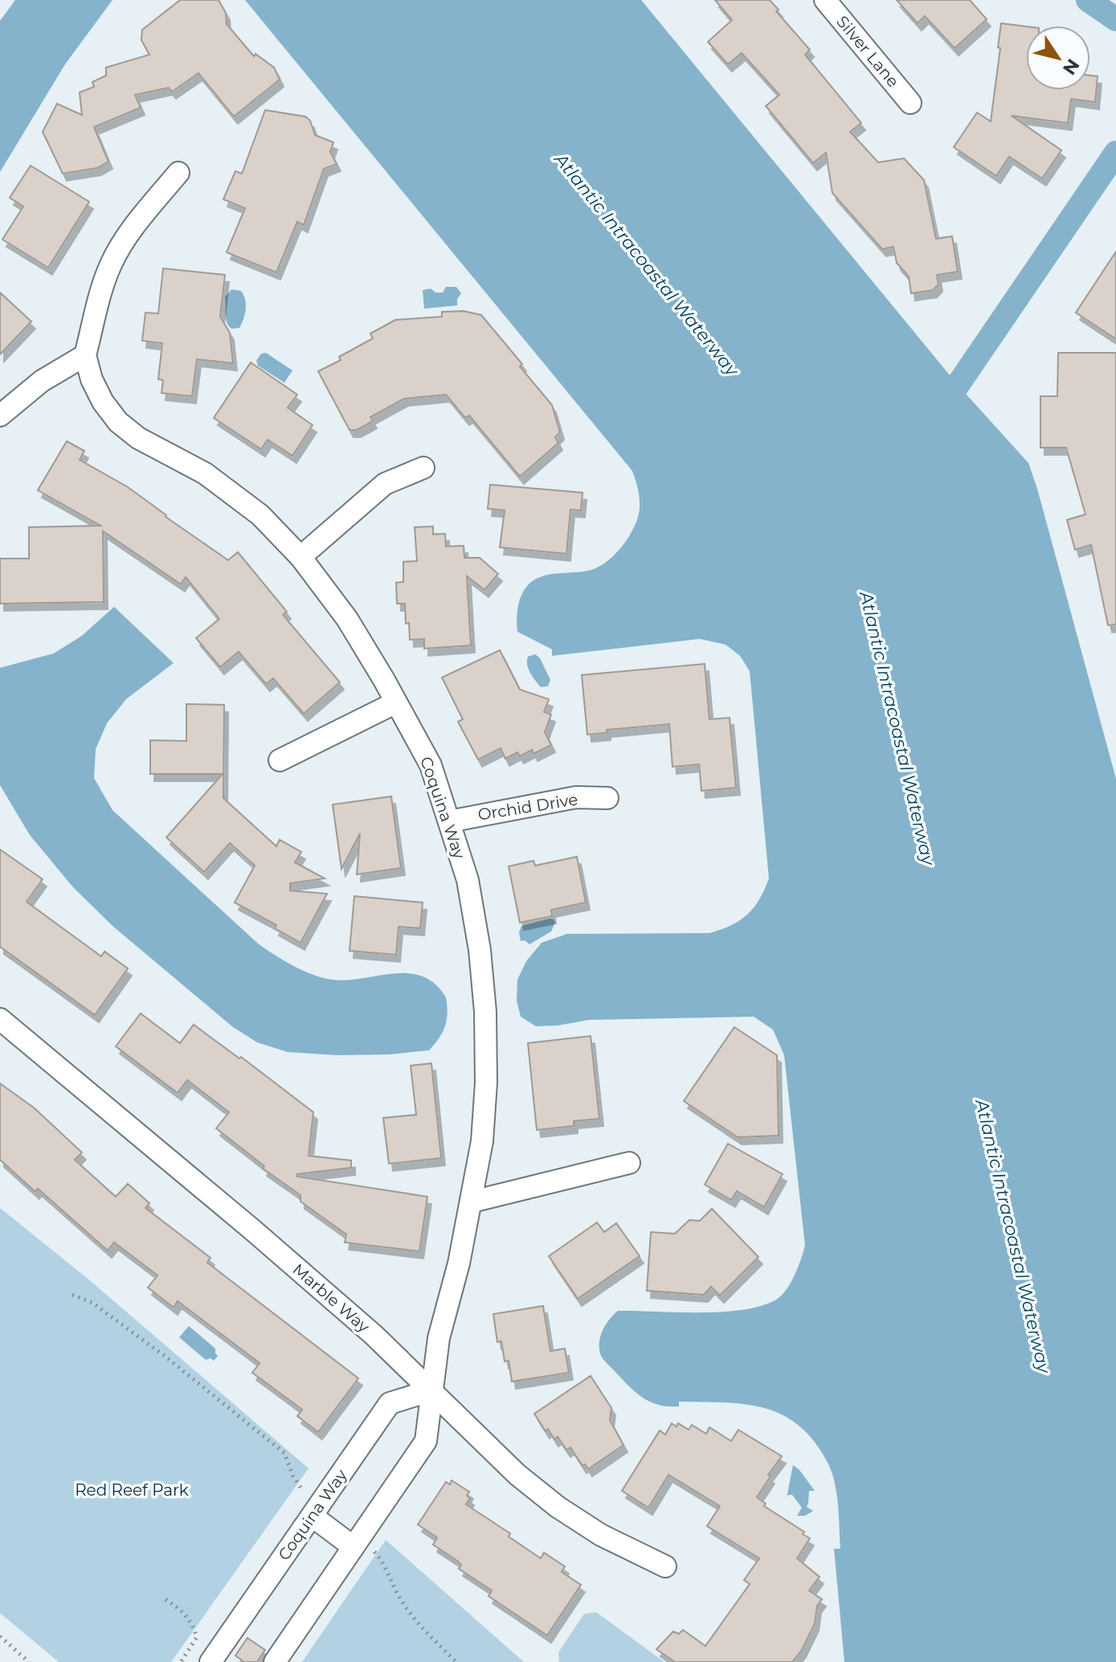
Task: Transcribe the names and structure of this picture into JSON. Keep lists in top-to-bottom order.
{
  "streets": {
    "street": [
      "Silver Lane",
      "Orchid Drive",
      "Coquina Way",
      "Marble Way"
    ]
  },
  "crossings": [
    ["Orchid Drive", "Coquina Way"],
    ["Coquina Way", "Marble Way"]
  ],
  "water": ["Atlantic Intracoastal Waterway"],
  "parks": ["Red Reef Park"],
  "north": "bottom right"
}
